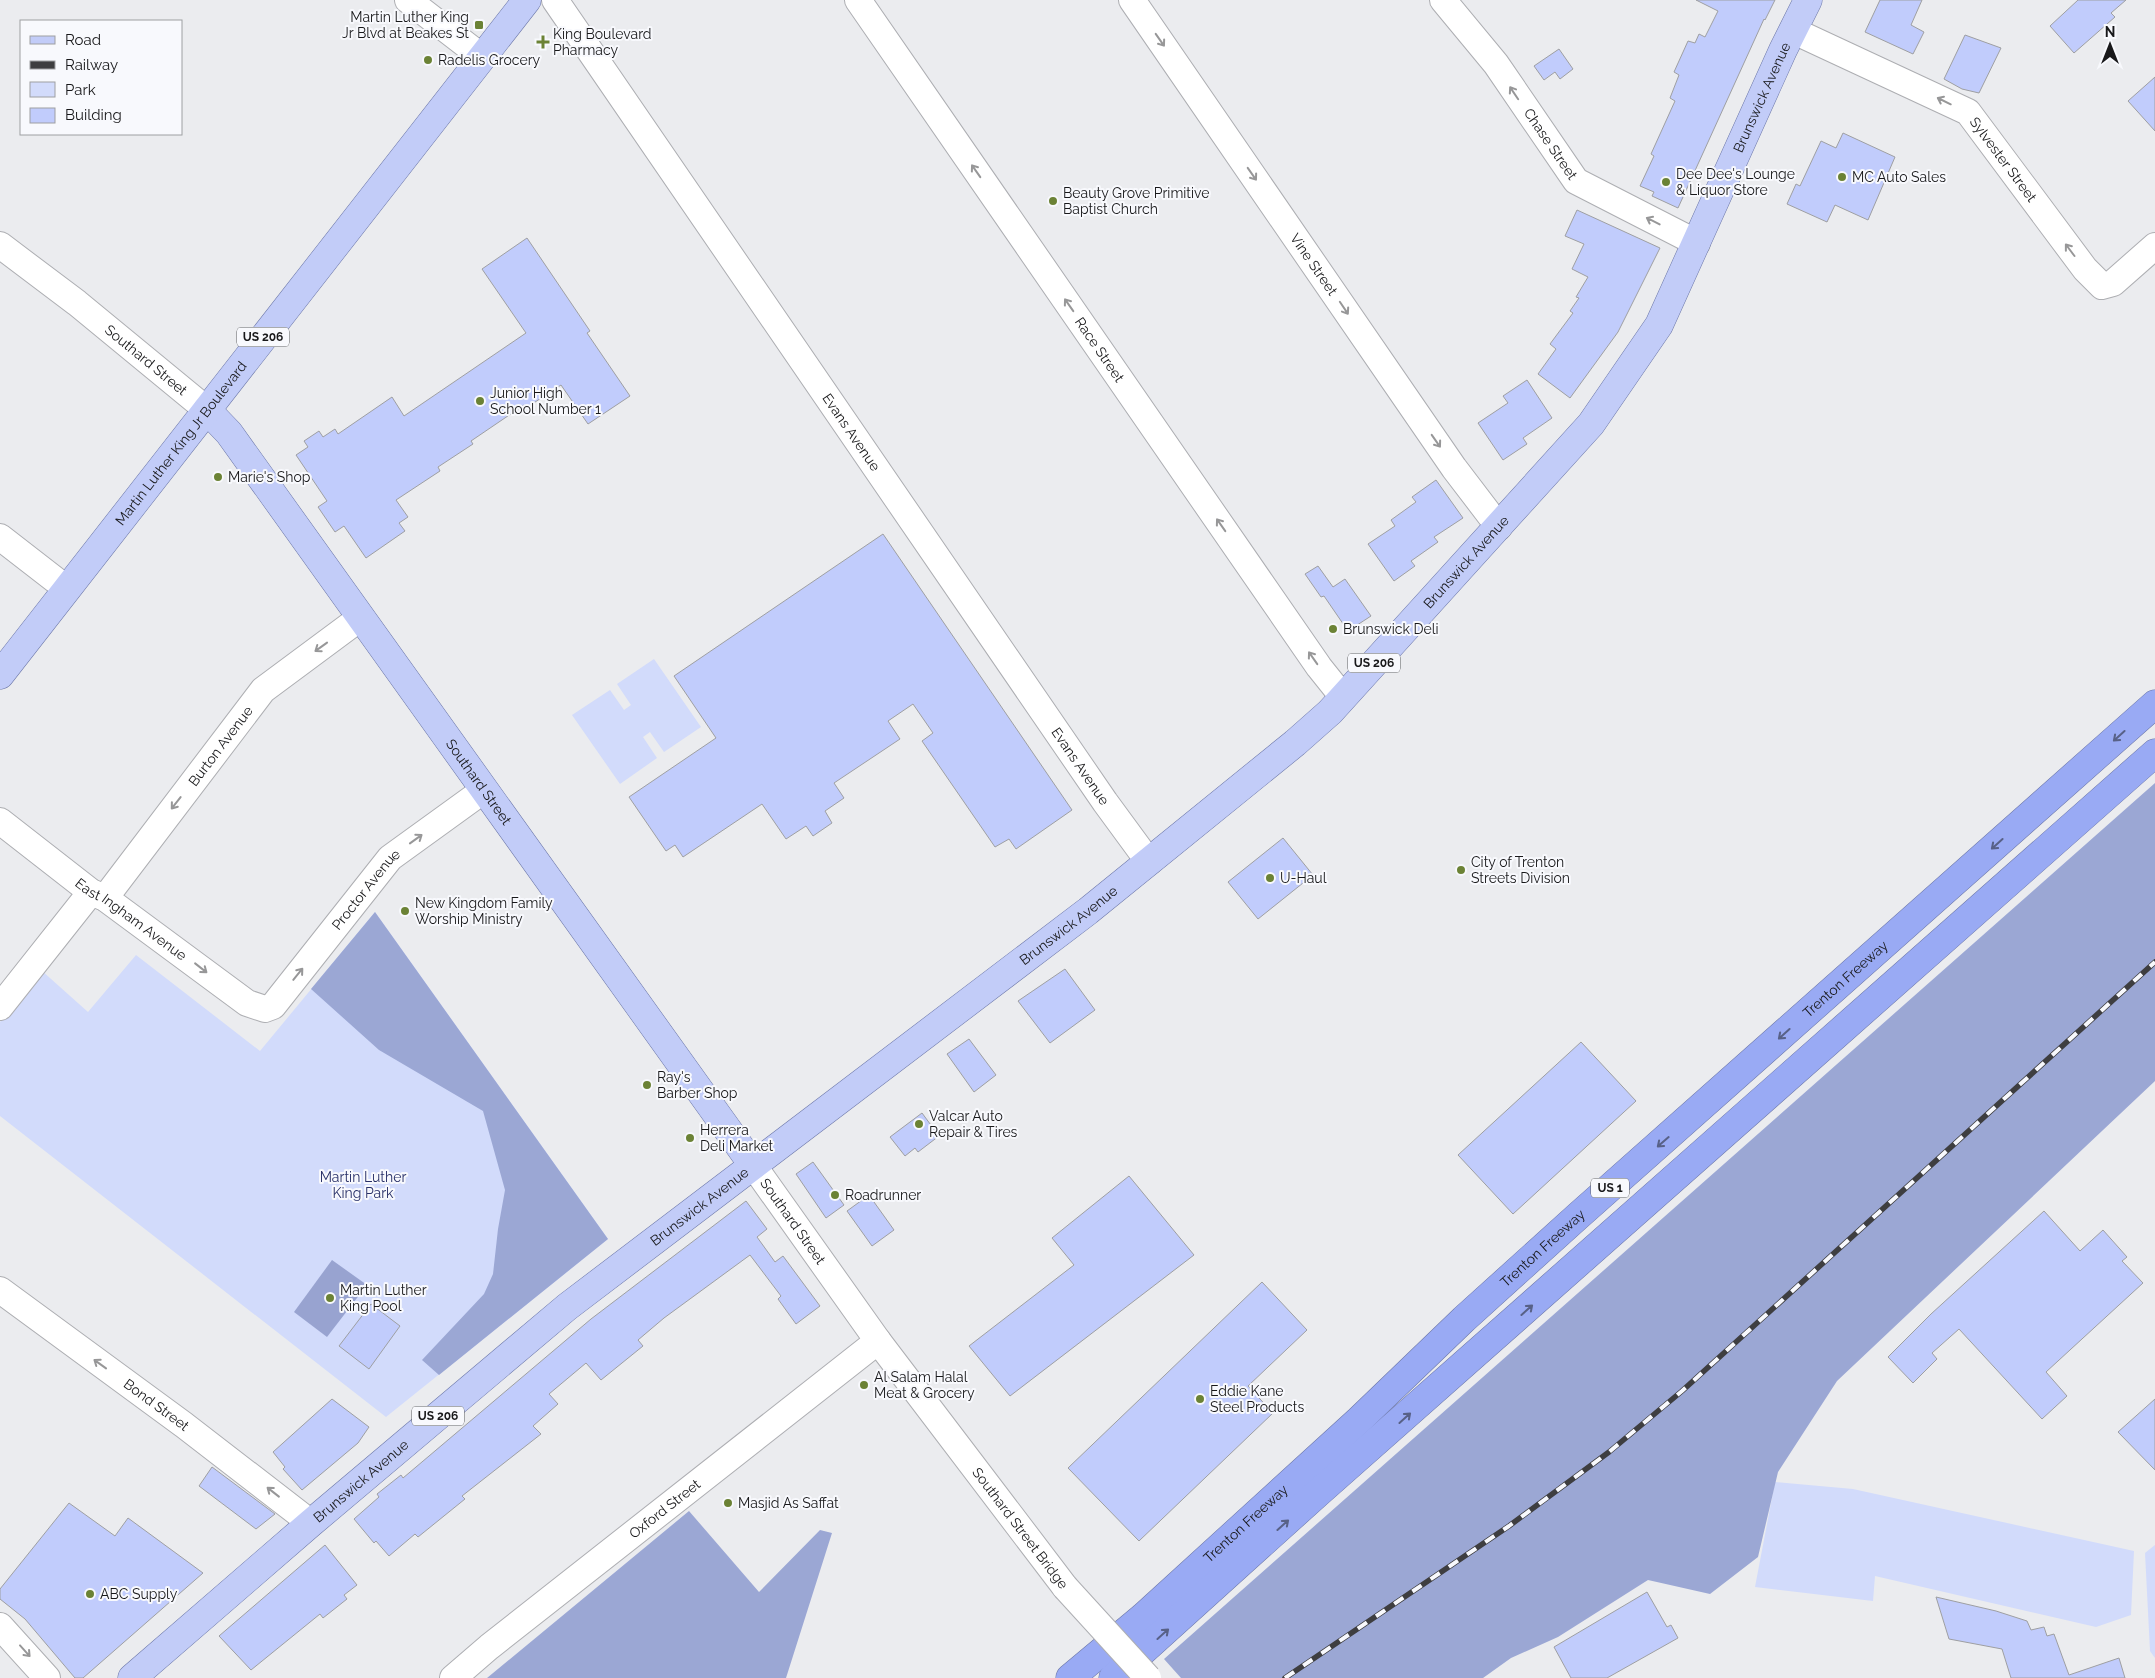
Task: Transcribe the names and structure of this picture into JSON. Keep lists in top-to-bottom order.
{
  "streets": {
    "highway": ["Trenton Freeway", "US 1"],
    "main road": [
      "Brunswick Avenue",
      "US 206",
      "Southard Street",
      "Martin Luther King Jr Boulevard"
    ],
    "street": [
      "Chase Street",
      "Sylvester Street",
      "Vine Street",
      "Race Street",
      "Evans Avenue",
      "Burton Avenue",
      "Proctor Avenue",
      "East Ingham Avenue",
      "Bond Street",
      "Oxford Street",
      "Southard Street Bridge"
    ]
  },
  "crossings": [
    ["Brunswick Avenue", "Chase Street"],
    ["Brunswick Avenue", "Sylvester Street"],
    ["Brunswick Avenue", "Vine Street"],
    ["Brunswick Avenue", "Race Street"],
    ["Brunswick Avenue", "Southard Street"],
    ["Brunswick Avenue", "Evans Avenue"],
    ["Brunswick Avenue", "Bond Street"],
    ["Southard Street", "Martin Luther King Jr Boulevard"],
    ["Southard Street", "Burton Avenue"],
    ["Southard Street", "Proctor Avenue"],
    ["Southard Street", "Oxford Street"],
    ["Southard Street", "Southard Street Bridge"],
    ["Burton Avenue", "East Ingham Avenue"],
    ["Proctor Avenue", "East Ingham Avenue"]
  ],
  "one_way": [
    "Chase Street",
    "Sylvester Street",
    "Vine Street",
    "Race Street",
    "Burton Avenue",
    "Proctor Avenue",
    "East Ingham Avenue",
    "Bond Street"
  ],
  "parks": ["Martin Luther King Park"],
  "places": {
    "transit": ["Martin Luther King Jr Blvd at Beakes St"],
    "health": ["King Boulevard Pharmacy"],
    "other": [
      "Radelis Grocery",
      "MC Auto Sales",
      "Dee Dee's Lounge & Liquor Store",
      "Beauty Grove Primitive Baptist Church",
      "Junior High School Number 1",
      "Marie's Shop",
      "Brunswick Deli",
      "City of Trenton Streets Division",
      "U-Haul",
      "New Kingdom Family Worship Ministry",
      "Ray's Barber Shop",
      "Valcar Auto Repair & Tires",
      "Herrera Deli Market",
      "Roadrunner",
      "Martin Luther King Pool",
      "Al Salam Halal Meat & Grocery",
      "Eddie Kane Steel Products",
      "Masjid As Saffat",
      "ABC Supply"
    ]
  },
  "legend": [
    "Road",
    "Railway",
    "Park",
    "Building"
  ],
  "north": "top"
}
